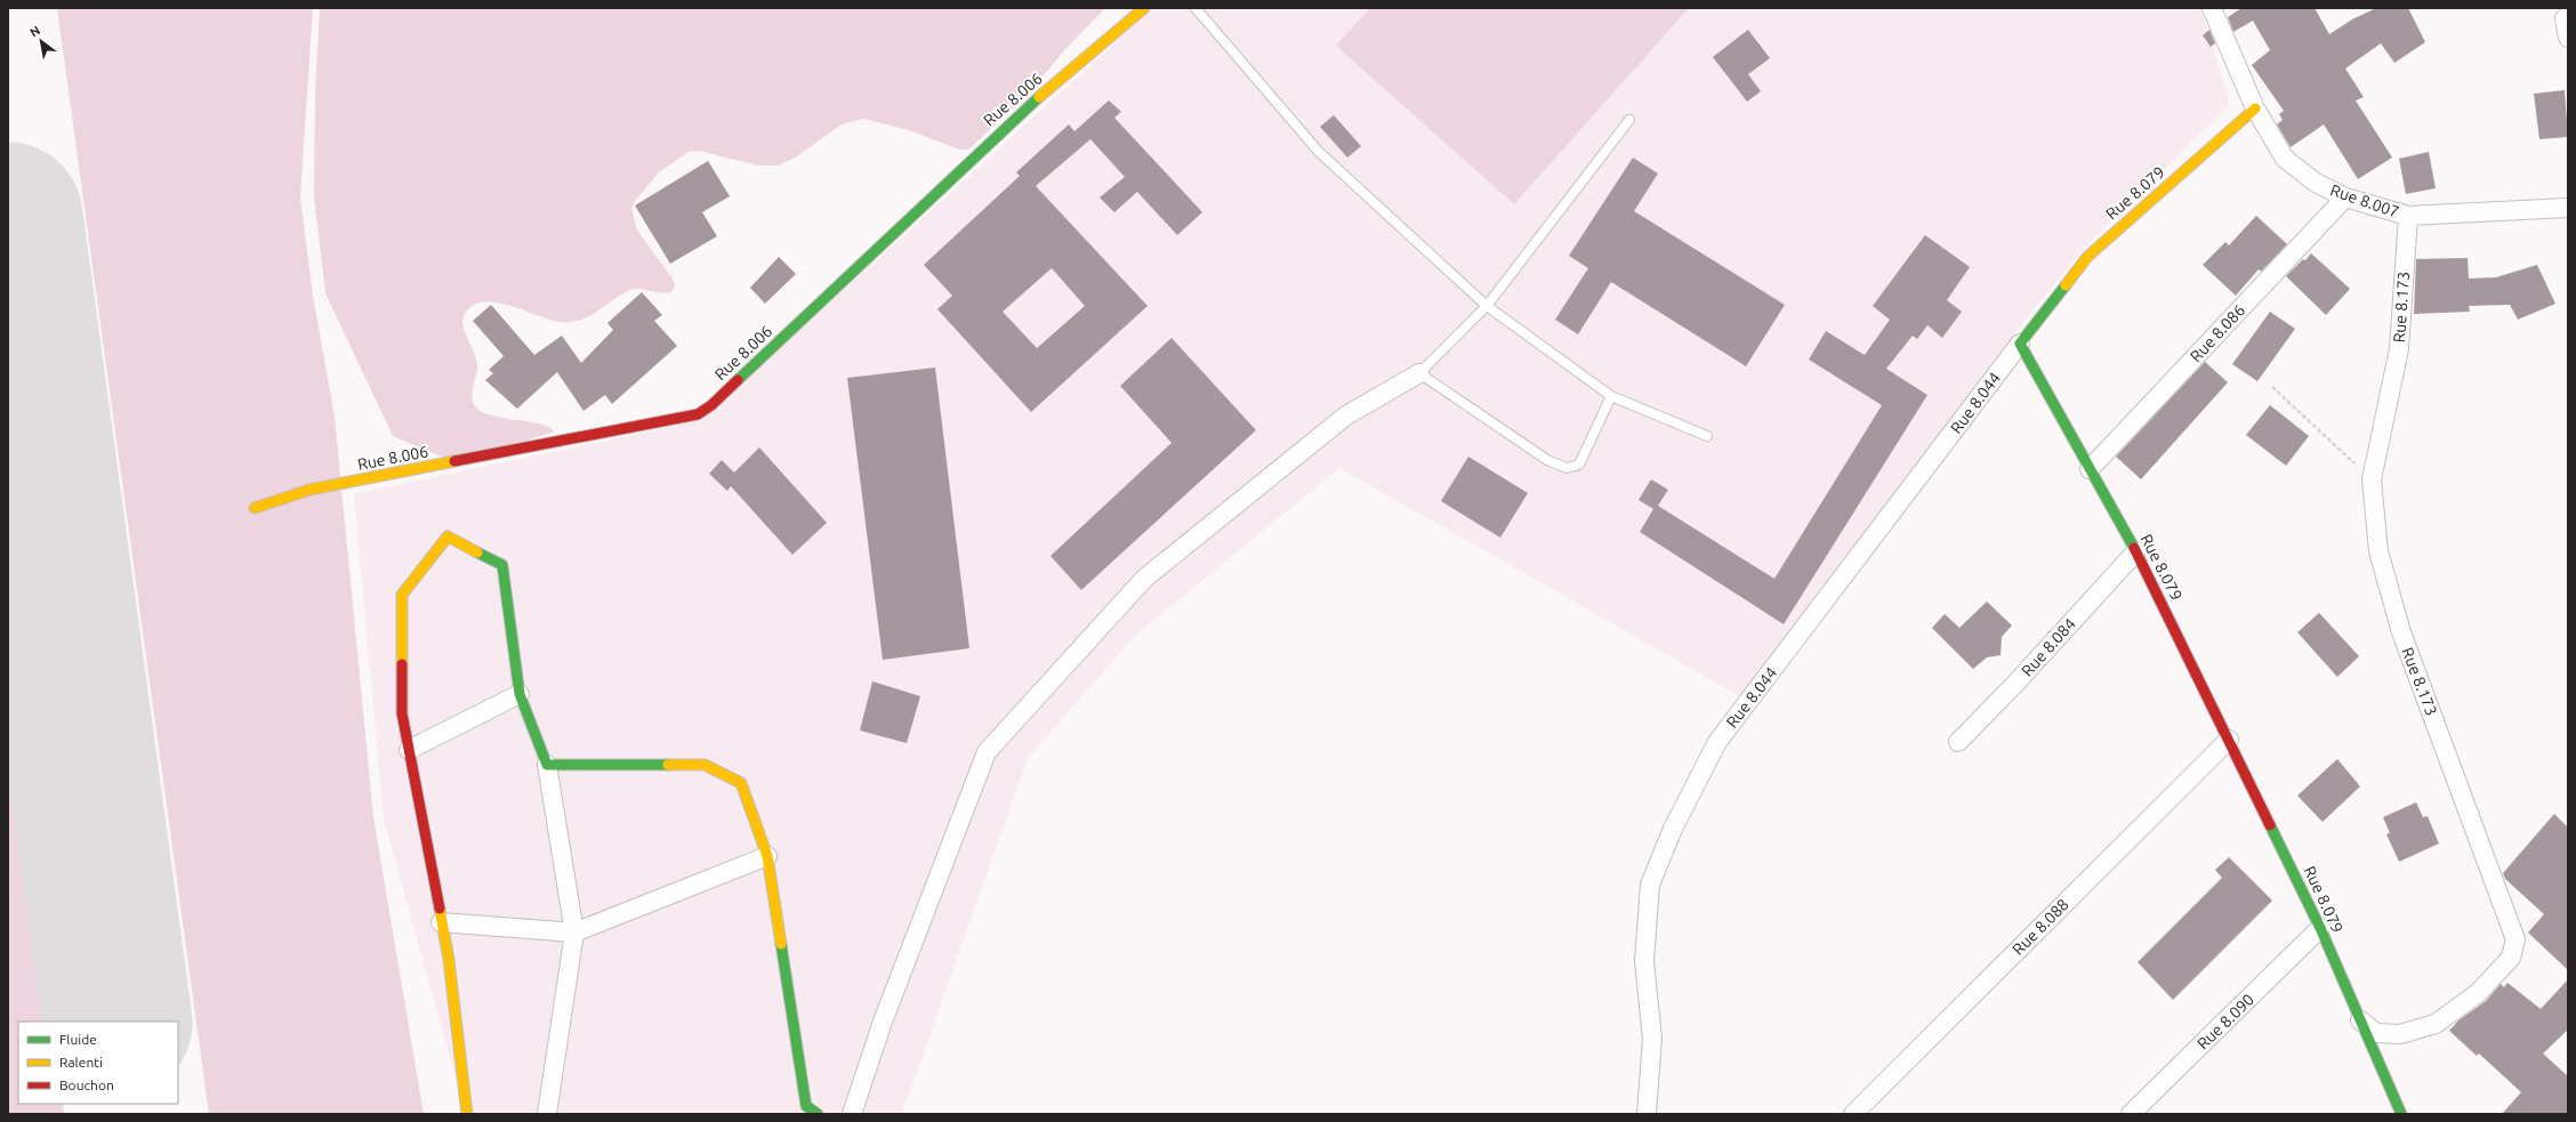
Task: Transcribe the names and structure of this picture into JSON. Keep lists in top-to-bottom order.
{
  "streets": {
    "street": [
      "Rue 8.006",
      "Rue 8.079",
      "Rue 8.007",
      "Rue 8.173",
      "Rue 8.086",
      "Rue 8.044",
      "Rue 8.084",
      "Rue 8.088",
      "Rue 8.090"
    ]
  },
  "crossings": [
    ["Rue 8.079", "Rue 8.007"],
    ["Rue 8.079", "Rue 8.173"],
    ["Rue 8.079", "Rue 8.086"],
    ["Rue 8.079", "Rue 8.044"],
    ["Rue 8.079", "Rue 8.084"],
    ["Rue 8.079", "Rue 8.088"],
    ["Rue 8.079", "Rue 8.090"],
    ["Rue 8.007", "Rue 8.173"],
    ["Rue 8.007", "Rue 8.086"]
  ],
  "legend": ["Fluide", "Ralenti", "Bouchon"],
  "north": "top left"
}
